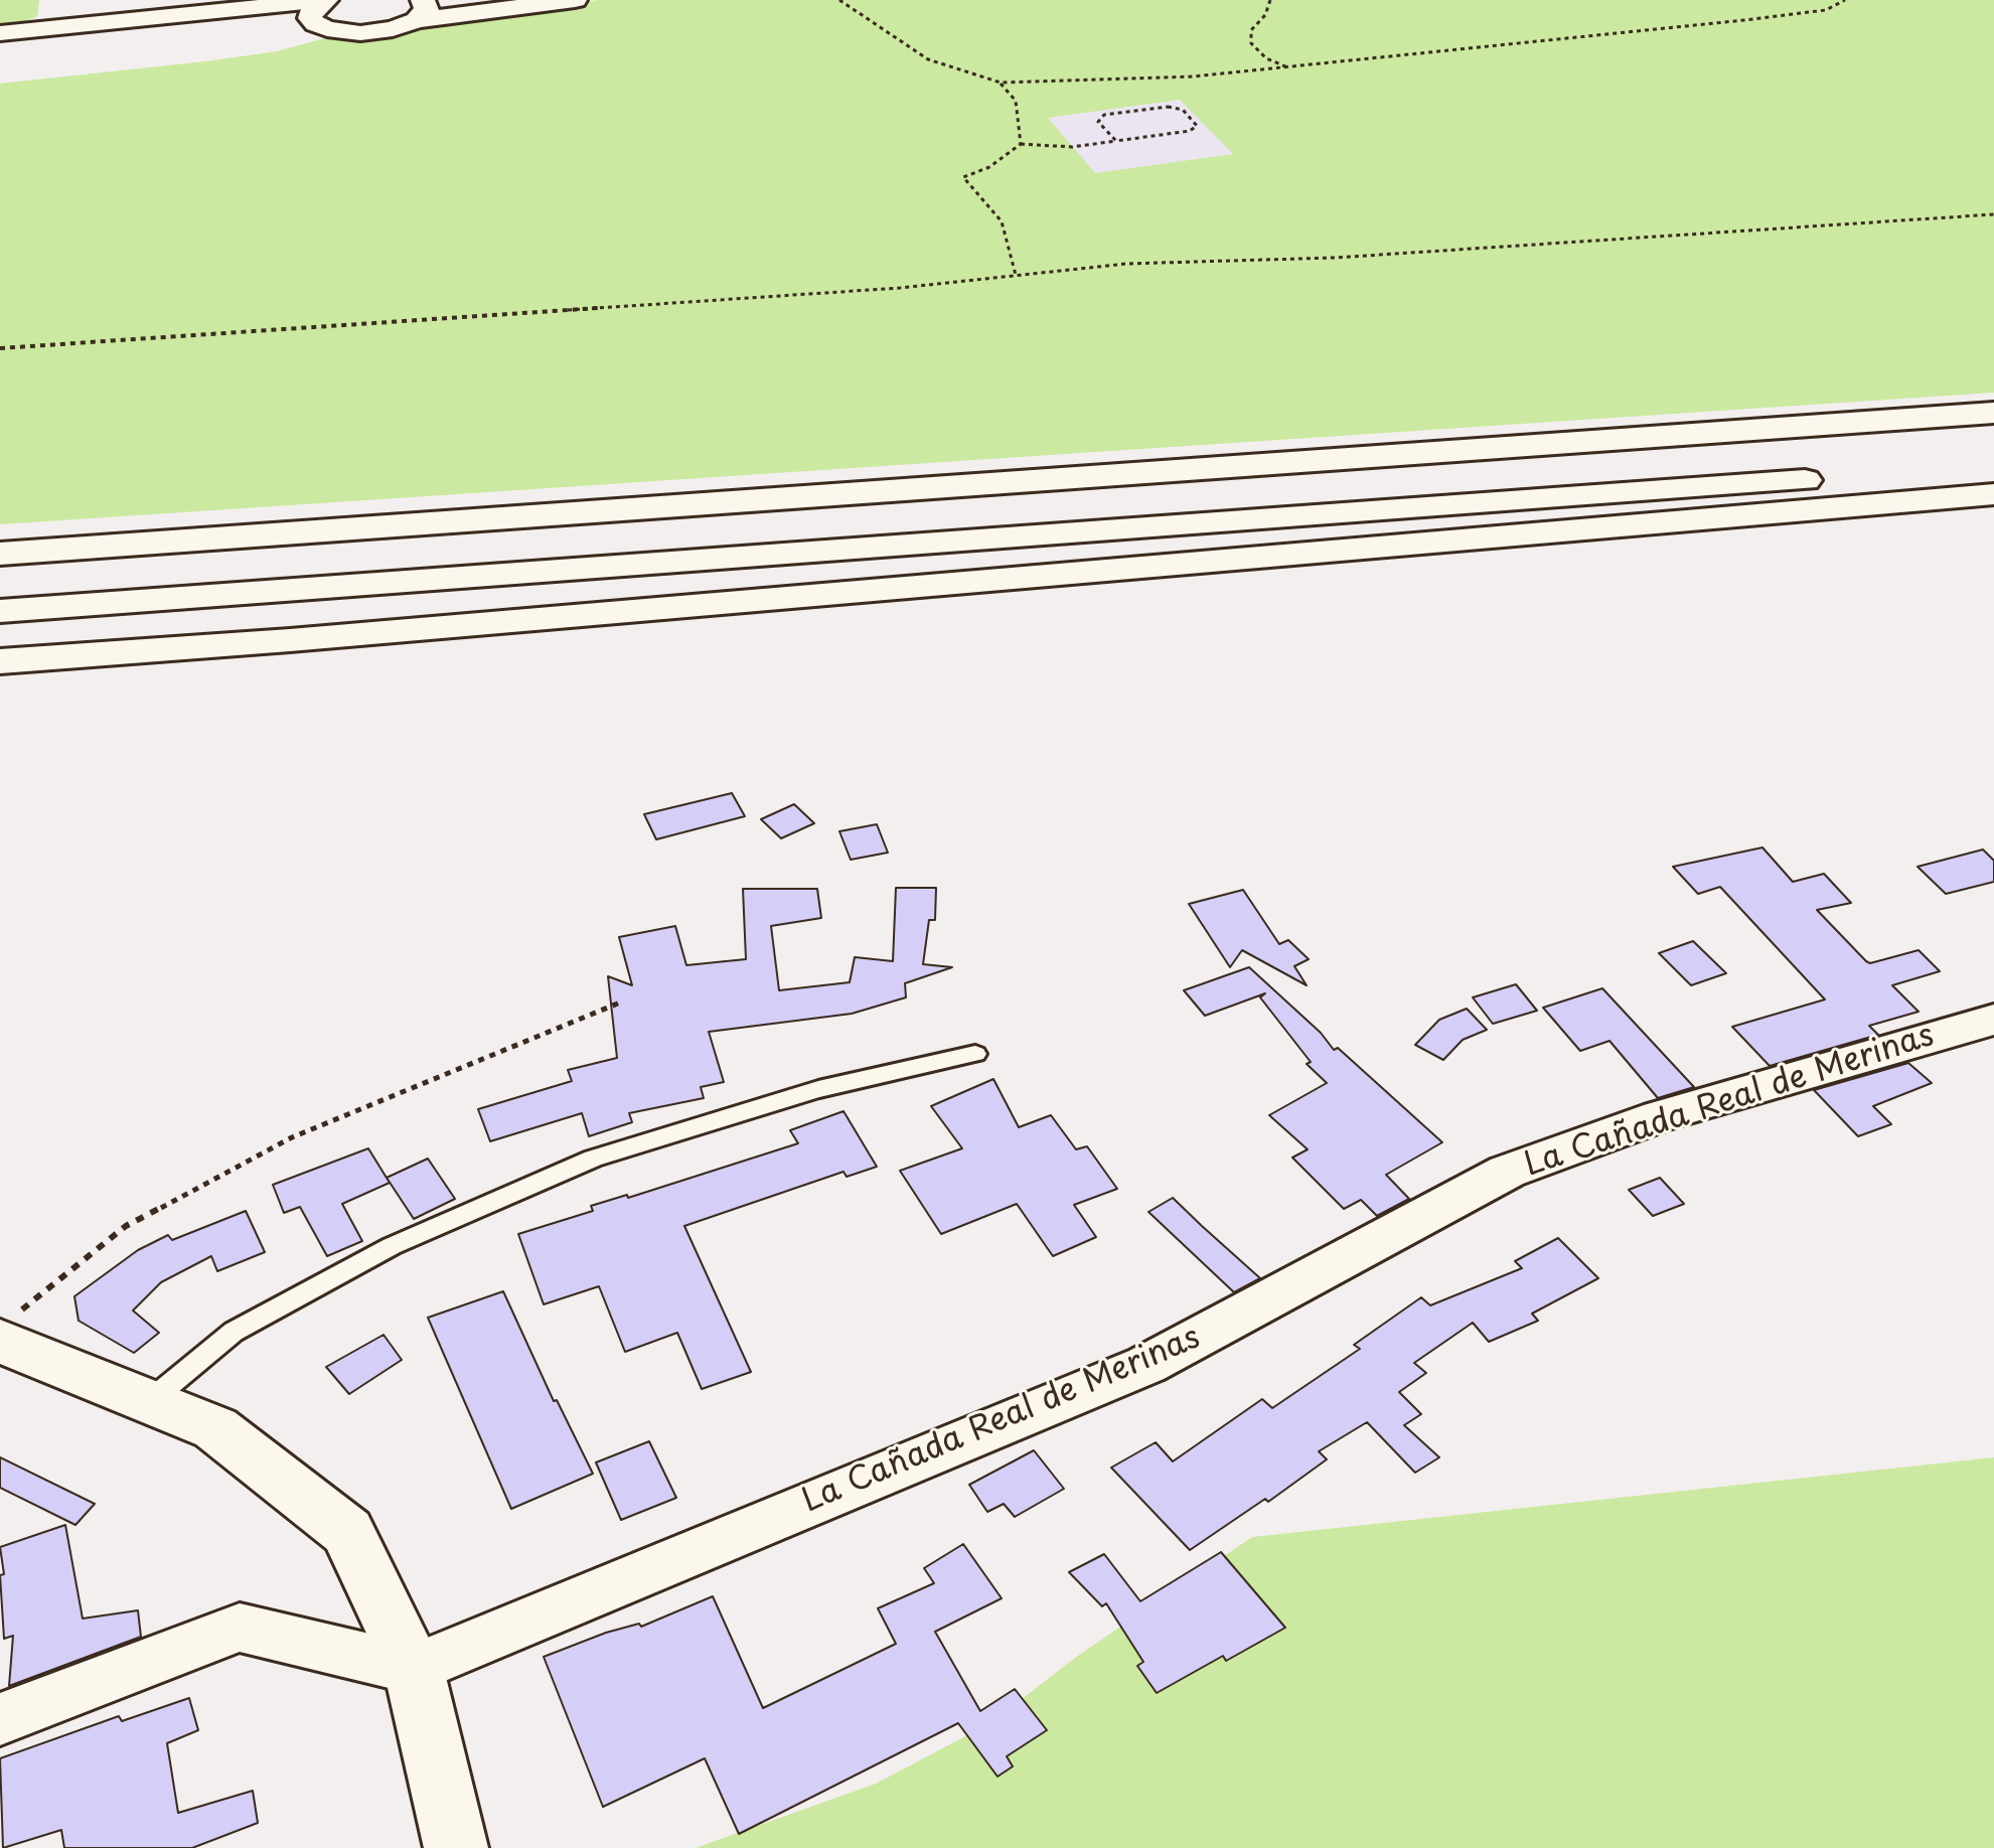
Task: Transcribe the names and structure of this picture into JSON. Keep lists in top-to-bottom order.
{
  "streets": {
    "street": ["La Cañada Real de Merinas"]
  }
}
